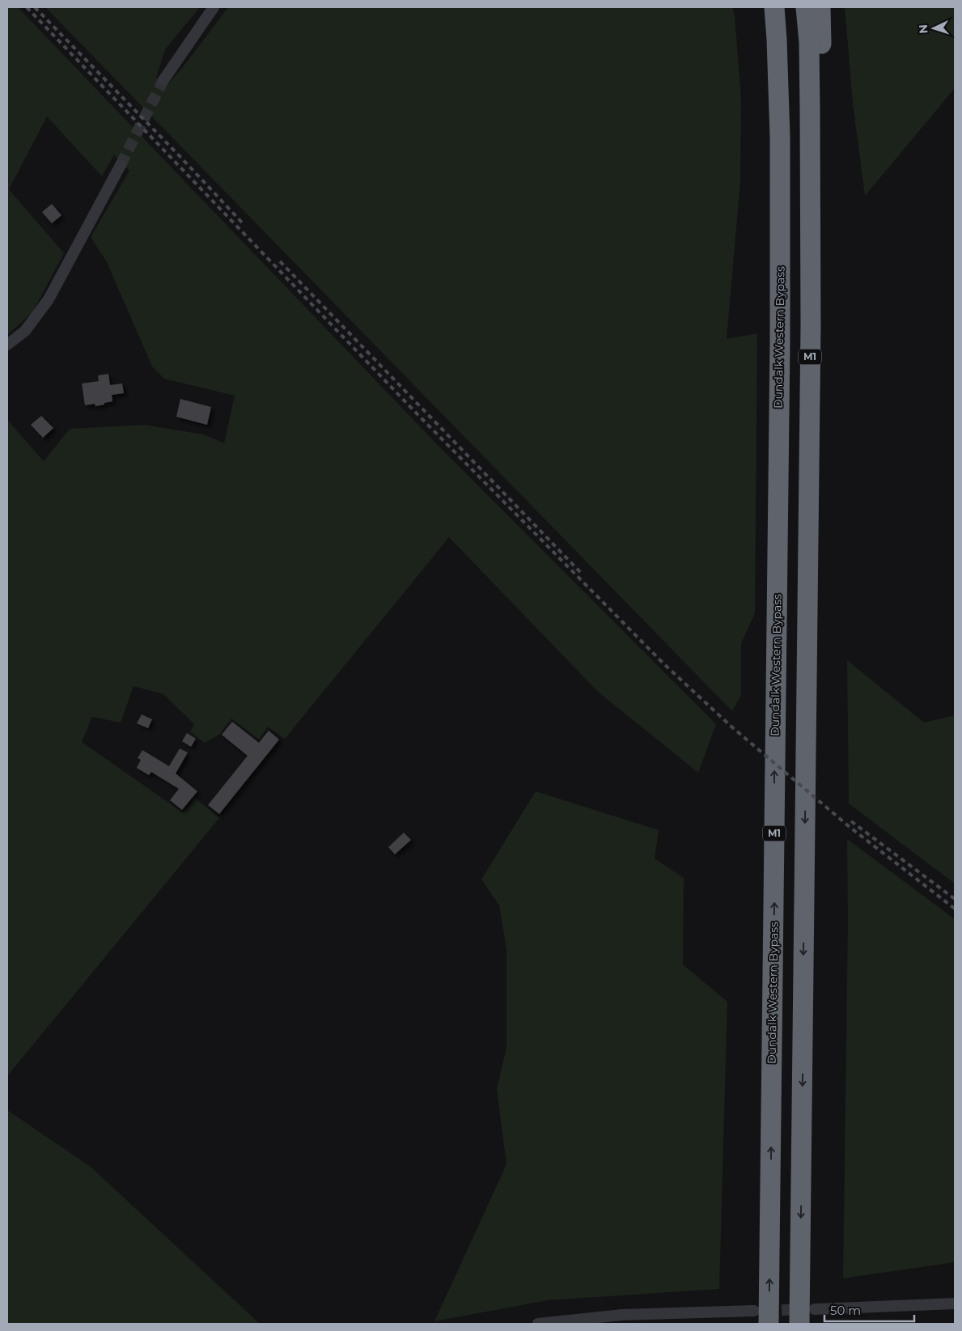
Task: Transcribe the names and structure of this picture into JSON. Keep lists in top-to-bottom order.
{
  "streets": {
    "highway": ["Dundalk Western Bypass", "M1"]
  },
  "scale_bar": "50 m",
  "north": "left"
}
